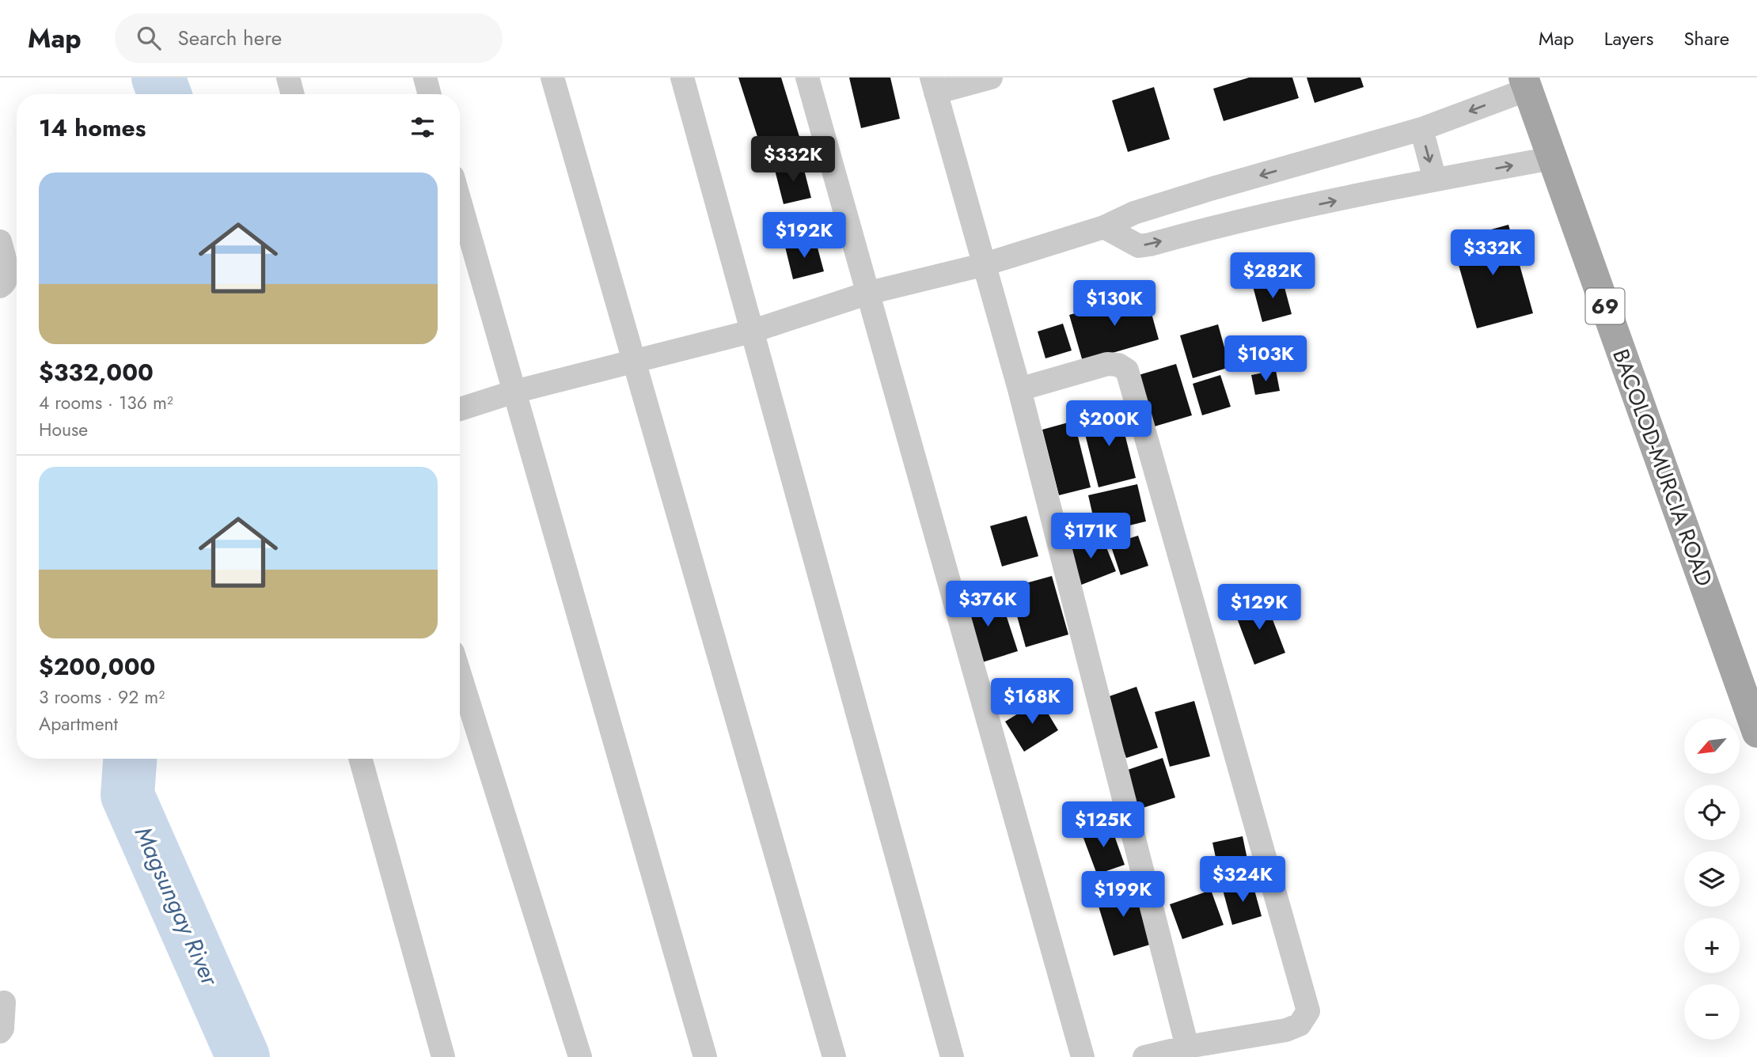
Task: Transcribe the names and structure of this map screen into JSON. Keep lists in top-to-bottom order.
{
  "streets": {
    "main road": ["69", "BACOLOD-MURCIA ROAD"]
  },
  "water": ["Magsungay River"],
  "north": "bottom left",
  "page": {
    "header": "Map",
    "search": "Search here",
    "nav": ["Map", "Layers", "Share"],
    "heading": "14 homes",
    "price": [
      "$332K",
      "$192K",
      "$332K",
      "$282K",
      "$130K",
      "$103K",
      "$200K",
      "$171K",
      "$376K",
      "$129K",
      "$168K",
      "$125K",
      "$324K",
      "$199K"
    ],
    "list": [
      {
        "name": "$332,000",
        "note": "4 rooms · 136 m² · House"
      },
      {
        "name": "$200,000",
        "note": "3 rooms · 92 m² · Apartment"
      }
    ],
    "map_buttons": ["+", "−"]
  }
}
